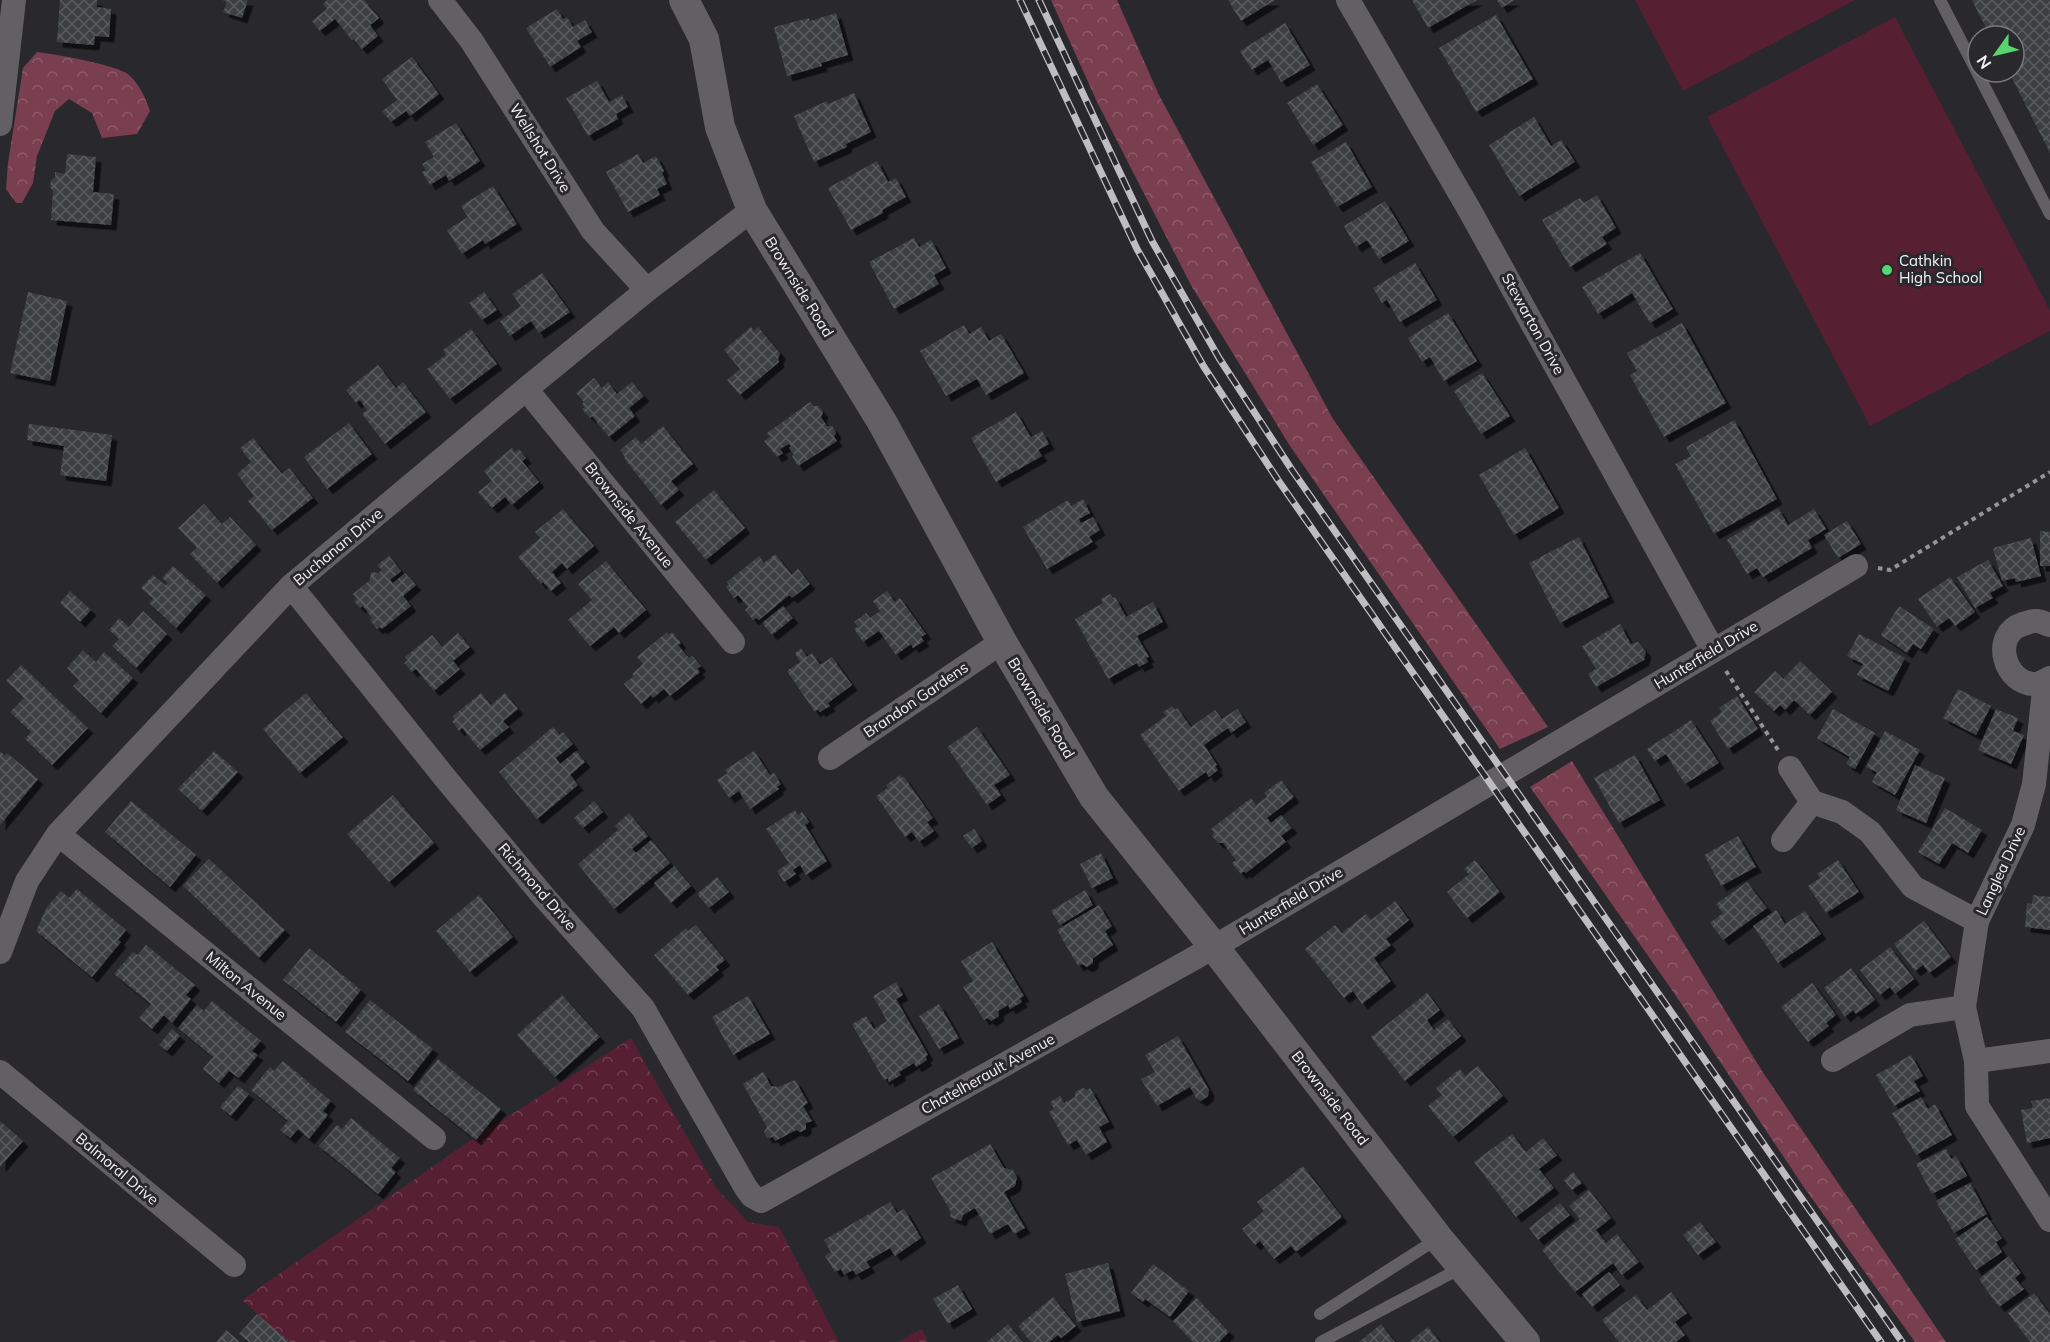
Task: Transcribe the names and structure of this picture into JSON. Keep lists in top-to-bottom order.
{
  "streets": {
    "street": [
      "Wellshot Drive",
      "Brownside Road",
      "Stewarton Drive",
      "Brownside Avenue",
      "Buchanan Drive",
      "Hunterfield Drive",
      "Brandon Gardens",
      "Langlea Drive",
      "Richmond Drive",
      "Milton Avenue",
      "Chatelherault Avenue",
      "Balmoral Drive"
    ]
  },
  "crossings": [
    ["Wellshot Drive", "Buchanan Drive"],
    ["Brownside Road", "Buchanan Drive"],
    ["Brownside Road", "Hunterfield Drive"],
    ["Brownside Road", "Brandon Gardens"],
    ["Brownside Road", "Chatelherault Avenue"],
    ["Stewarton Drive", "Hunterfield Drive"],
    ["Brownside Avenue", "Buchanan Drive"],
    ["Buchanan Drive", "Richmond Drive"],
    ["Buchanan Drive", "Milton Avenue"],
    ["Hunterfield Drive", "Chatelherault Avenue"],
    ["Richmond Drive", "Chatelherault Avenue"]
  ],
  "places": ["Cathkin High School"],
  "north": "bottom left"
}
